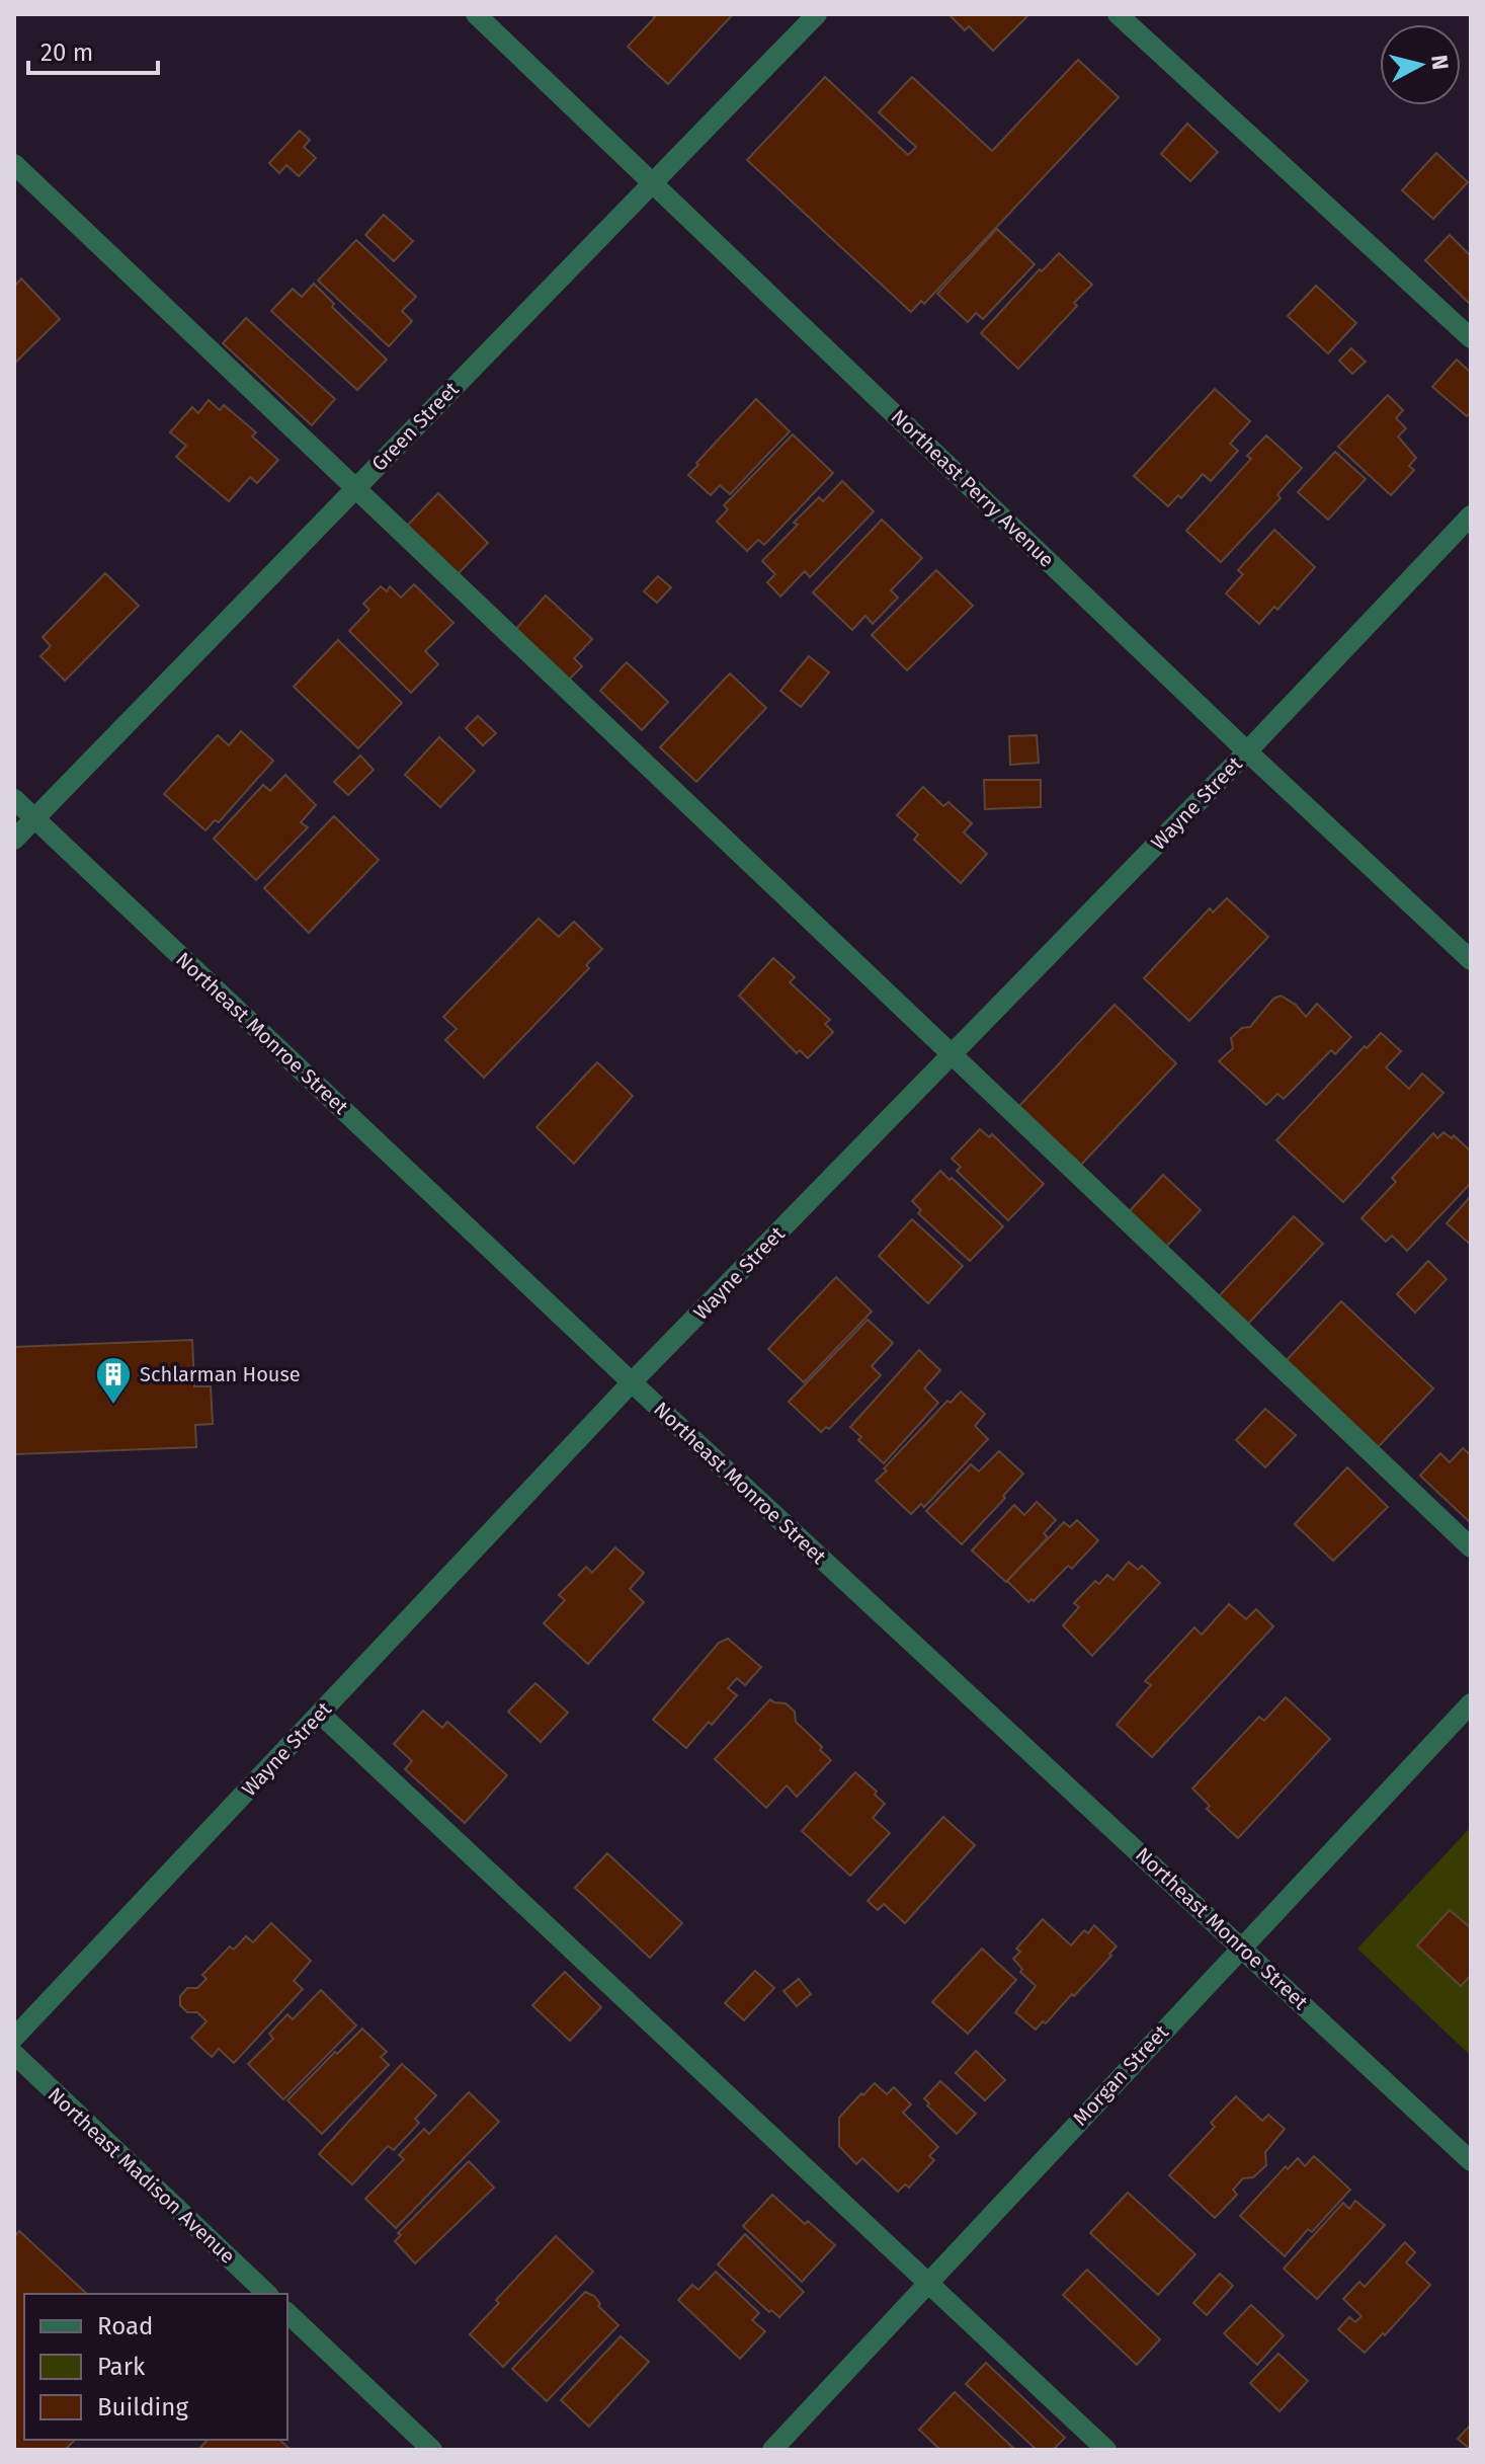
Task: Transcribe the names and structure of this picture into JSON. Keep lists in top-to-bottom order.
{
  "streets": {
    "street": [
      "Green Street",
      "Northeast Perry Avenue",
      "Wayne Street",
      "Northeast Monroe Street",
      "Morgan Street",
      "Northeast Madison Avenue"
    ]
  },
  "crossings": [
    ["Green Street", "Northeast Perry Avenue"],
    ["Green Street", "Northeast Monroe Street"],
    ["Northeast Perry Avenue", "Wayne Street"],
    ["Wayne Street", "Northeast Monroe Street"],
    ["Northeast Monroe Street", "Morgan Street"]
  ],
  "places": {
    "building": ["Schlarman House"]
  },
  "legend": ["Road", "Park", "Building"],
  "scale_bar": "20 m",
  "north": "right"
}
